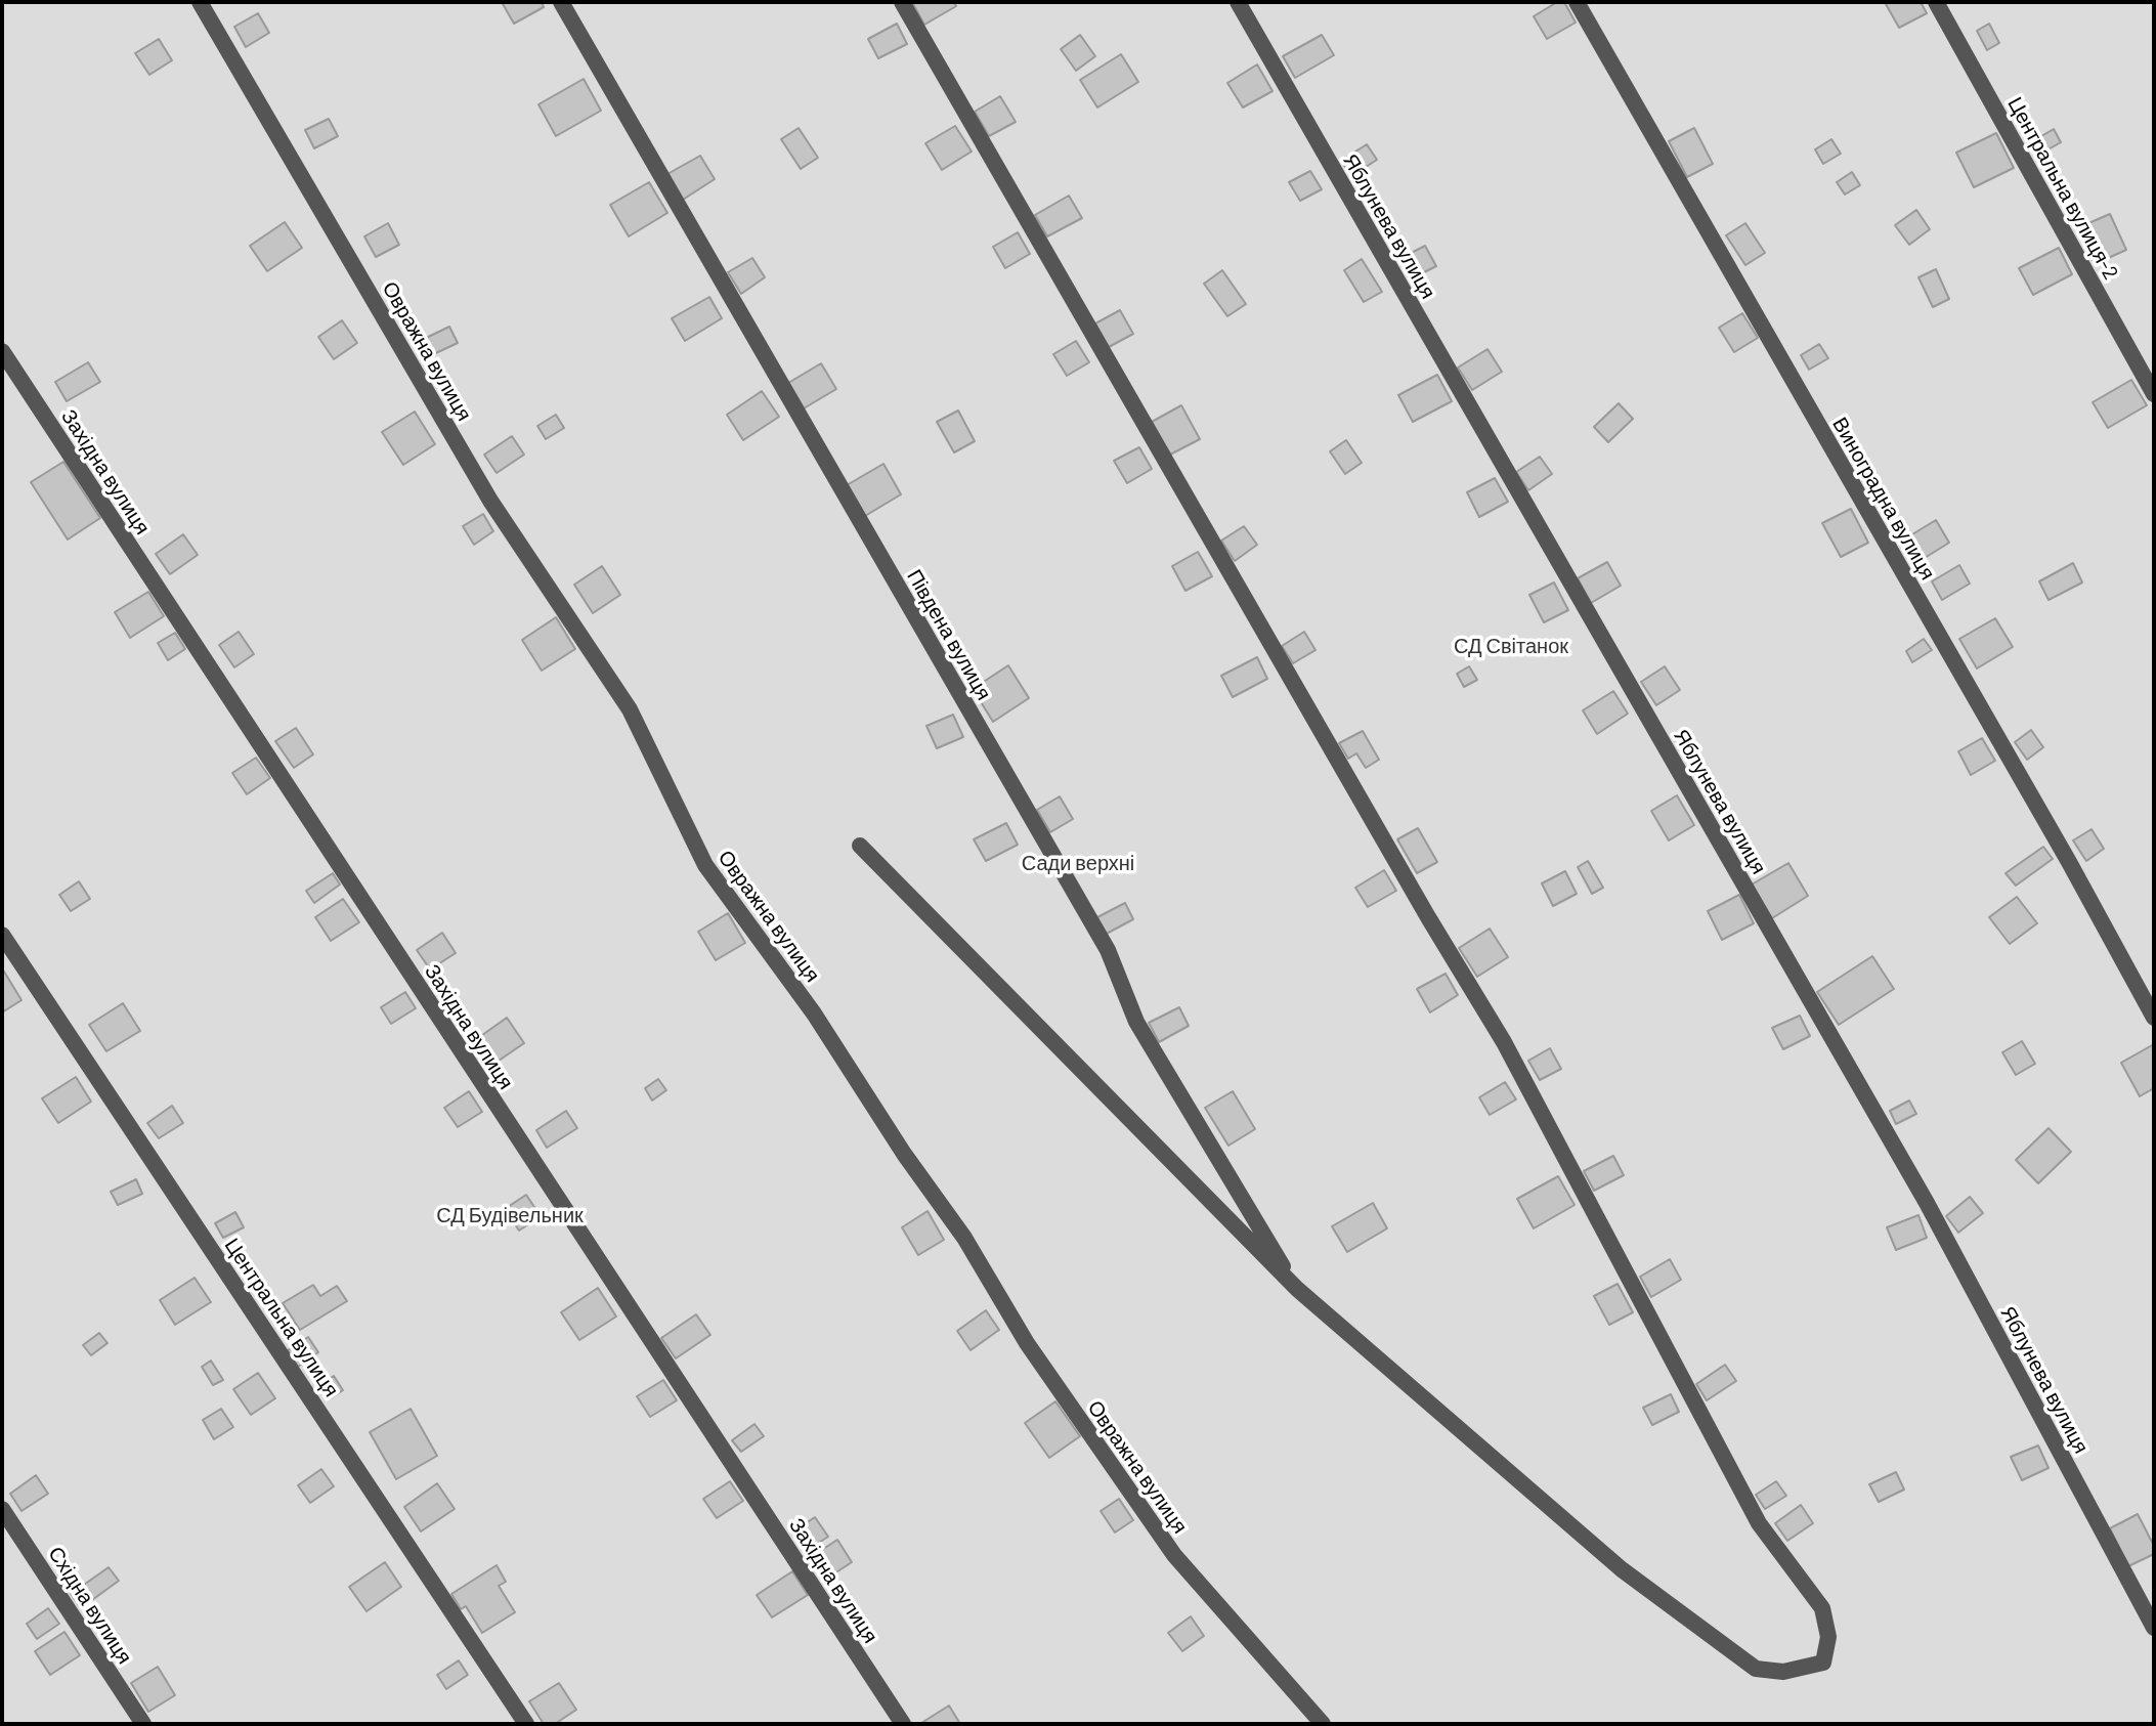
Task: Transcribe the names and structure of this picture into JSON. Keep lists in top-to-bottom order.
{
  "streets": {
    "lane": [
      "Центральна вулиця-2",
      "Яблунева вулиця",
      "Овражна вулиця",
      "Західна вулиця",
      "Виноградна вулиця",
      "Південа вулиця",
      "Центральна вулиця",
      "Східна вулиця"
    ]
  },
  "parks": ["СД Світанок", "Сади верхні", "СД Будівельник"]
}
